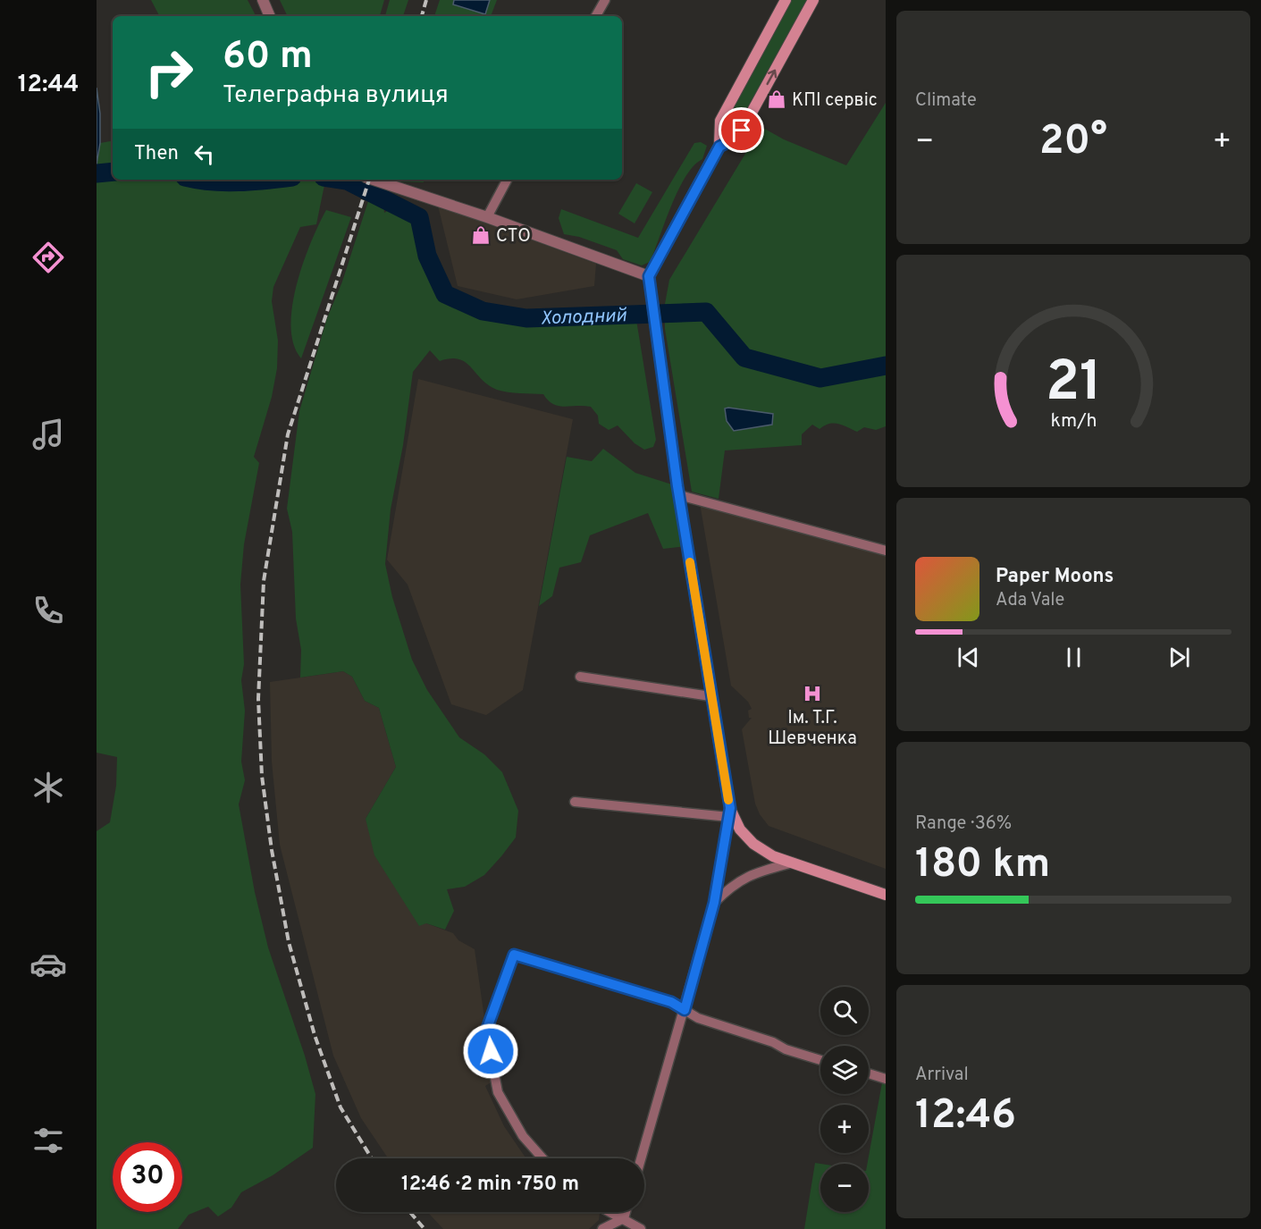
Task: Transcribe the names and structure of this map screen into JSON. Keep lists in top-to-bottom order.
{
  "water": ["Холодний"],
  "places": {
    "shop": ["КПІ сервіс", "СТО"],
    "hospital": ["Ім. Т.Г. Шевченка"]
  },
  "page": {
    "tabs": "12:44",
    "tile": [
      "Climate",
      ["Range · 36%", "180 km"],
      ["Arrival", "12:46"]
    ],
    "turn": ["60 m", "Телеграфна вулиця"],
    "heat": ["−", "20°", "+"],
    "then": "Then",
    "song": ["Paper Moons", "Ada Vale"],
    "map_buttons": ["+", "−"],
    "limit": "30",
    "trip": "12:46 · 2 min · 750 m",
    "gauge": ["21", "km/h"]
  }
}
